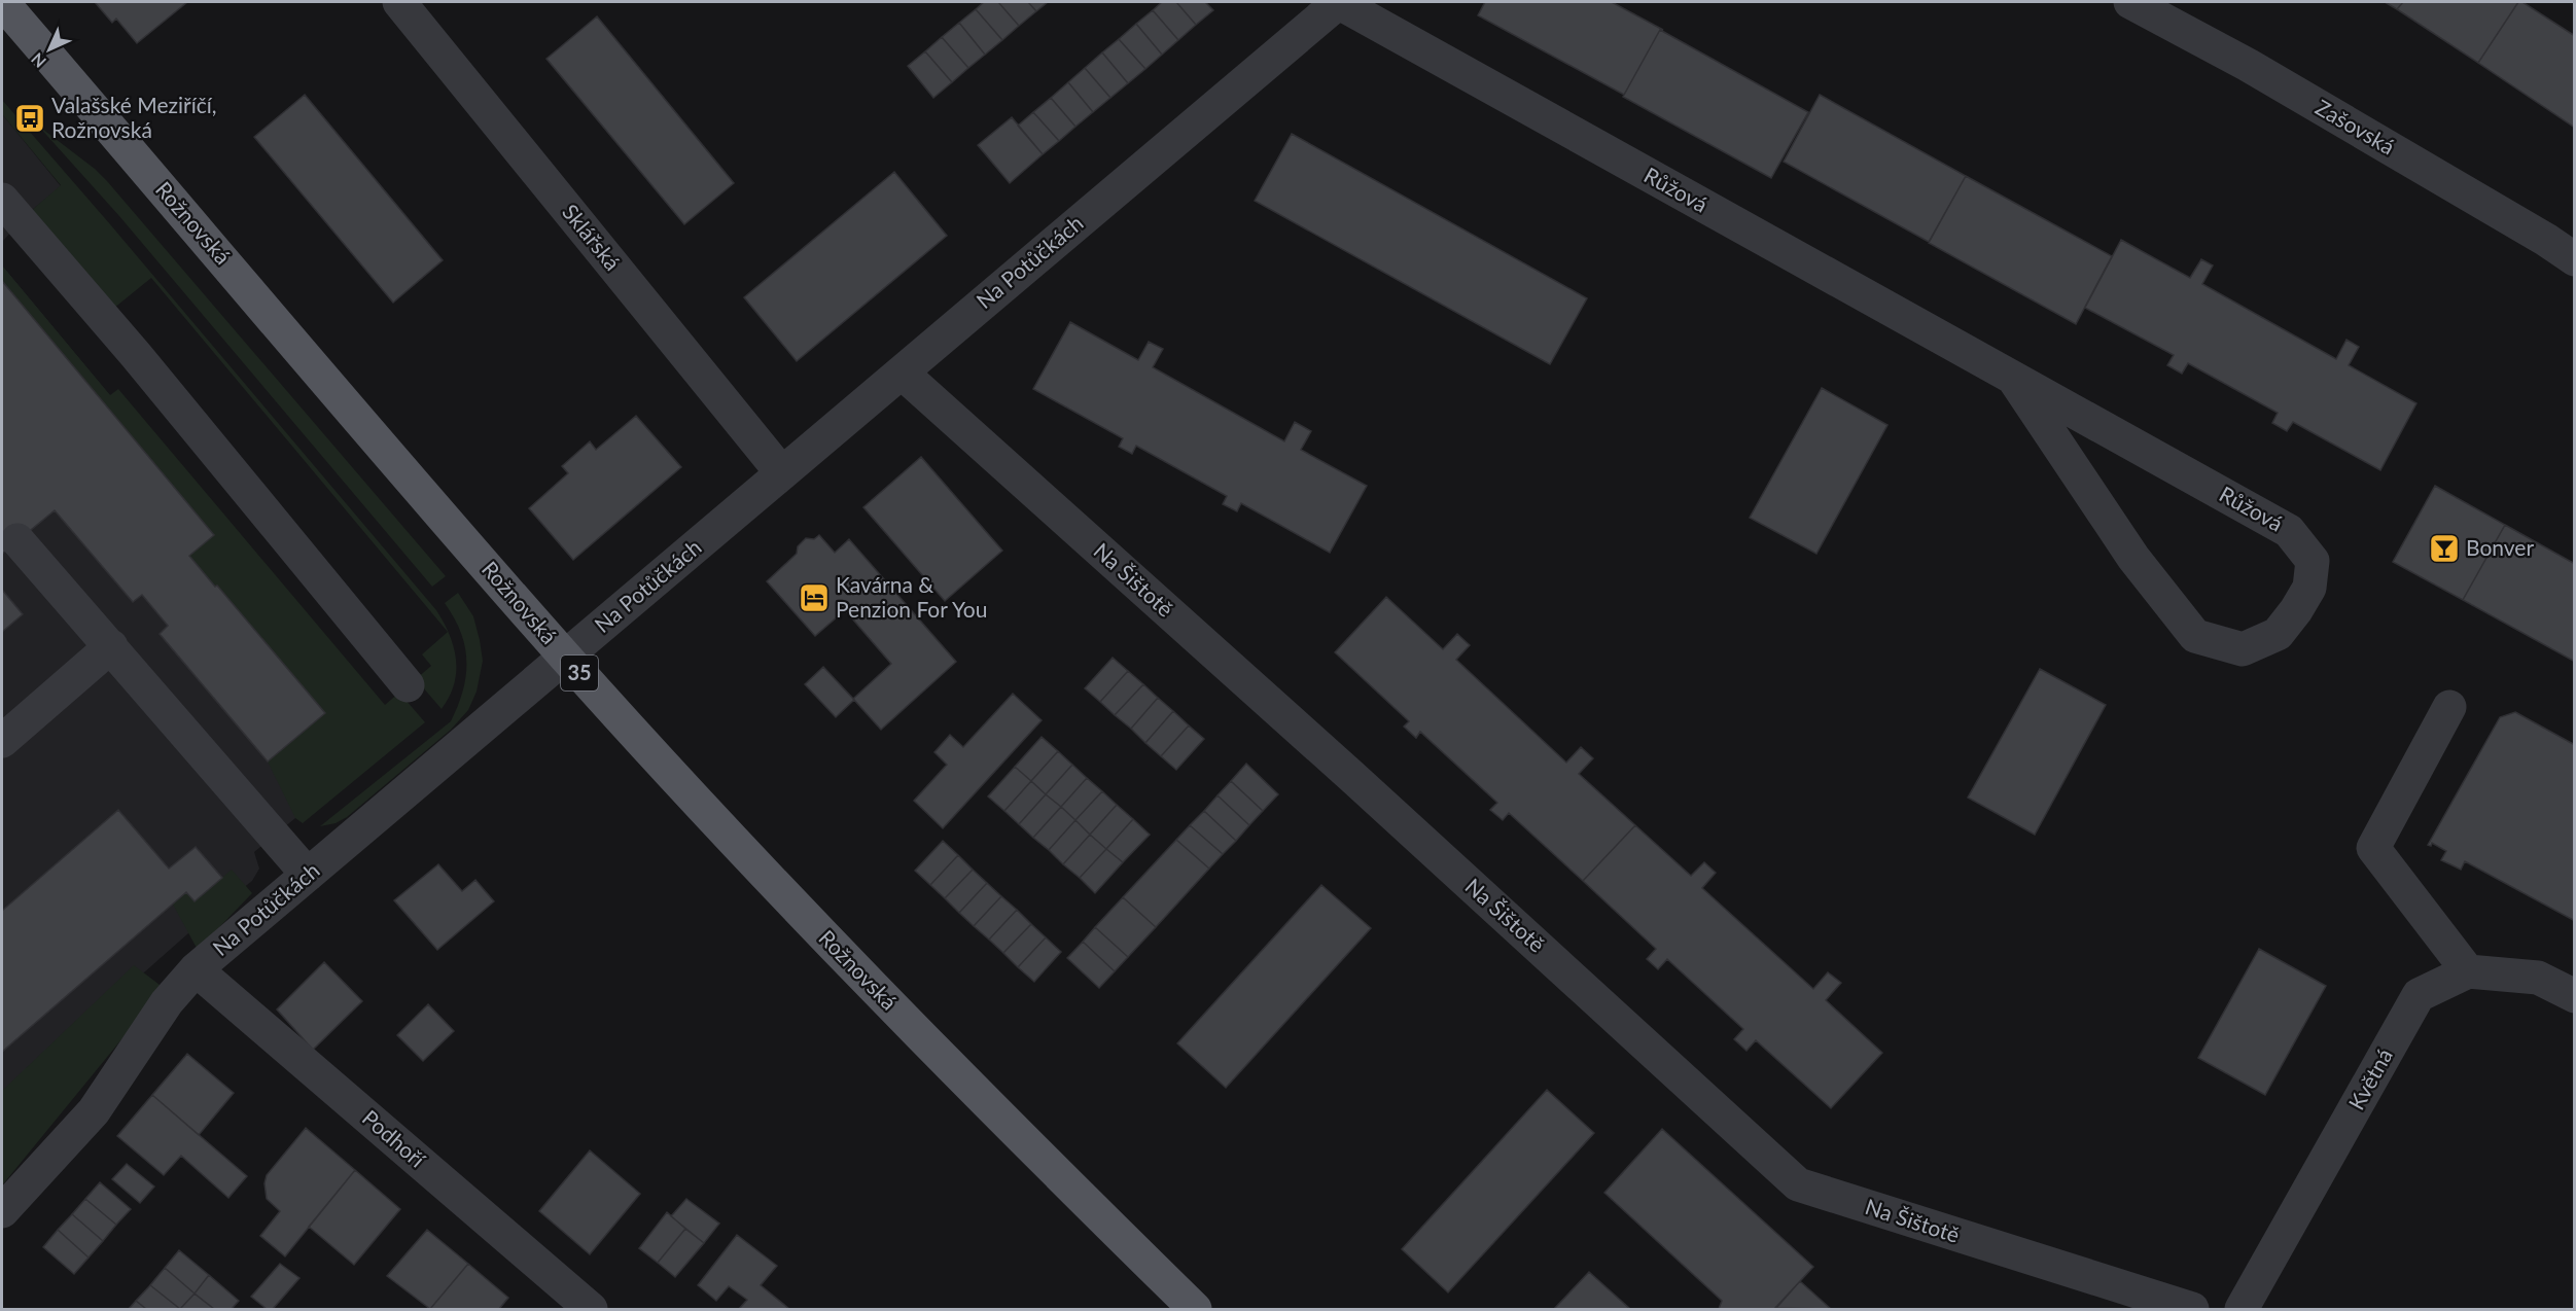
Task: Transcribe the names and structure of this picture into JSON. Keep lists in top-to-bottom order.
{
  "streets": {
    "main road": ["Rožnovská", "35"],
    "street": [
      "Zašovská",
      "Růžová",
      "Sklářská",
      "Na Potůčkách",
      "Na Šištotě",
      "Květná",
      "Podhoří"
    ]
  },
  "crossings": [
    ["Růžová", "Na Potůčkách"],
    ["Rožnovská", "Na Potůčkách"],
    ["Sklářská", "Na Potůčkách"],
    ["Na Potůčkách", "Na Šištotě"],
    ["Na Potůčkách", "Podhoří"]
  ],
  "places": {
    "bus stop": ["Valašské Meziříčí, Rožnovská"],
    "bar": ["Bonver"],
    "hotel": ["Kavárna & Penzion For You"]
  },
  "north": "bottom left"
}
